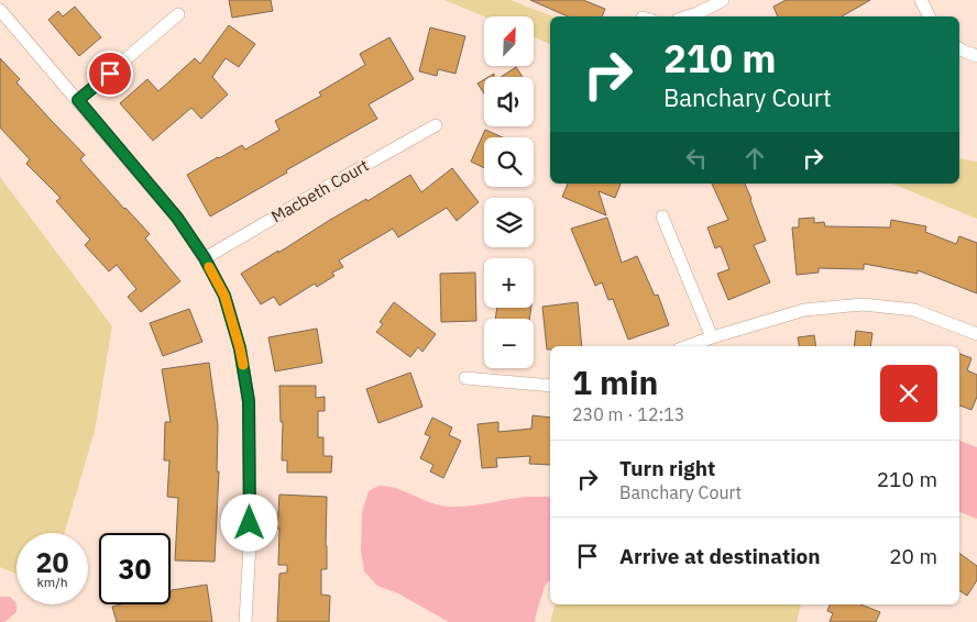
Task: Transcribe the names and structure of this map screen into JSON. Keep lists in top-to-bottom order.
{
  "streets": {
    "street": ["Macbeth Court"]
  },
  "north": "top right",
  "page": {
    "map_buttons": ["+", "−"],
    "turn": ["210 m", "Banchary Court"],
    "heading": ["1 min", "230 m · 12:13"],
    "list": [
      {
        "name": "Turn right",
        "note": "Banchary Court",
        "value": "210 m"
      },
      {
        "name": "Arrive at destination",
        "value": "20 m"
      }
    ],
    "speed": "20 km/h",
    "limit": "30"
  }
}
